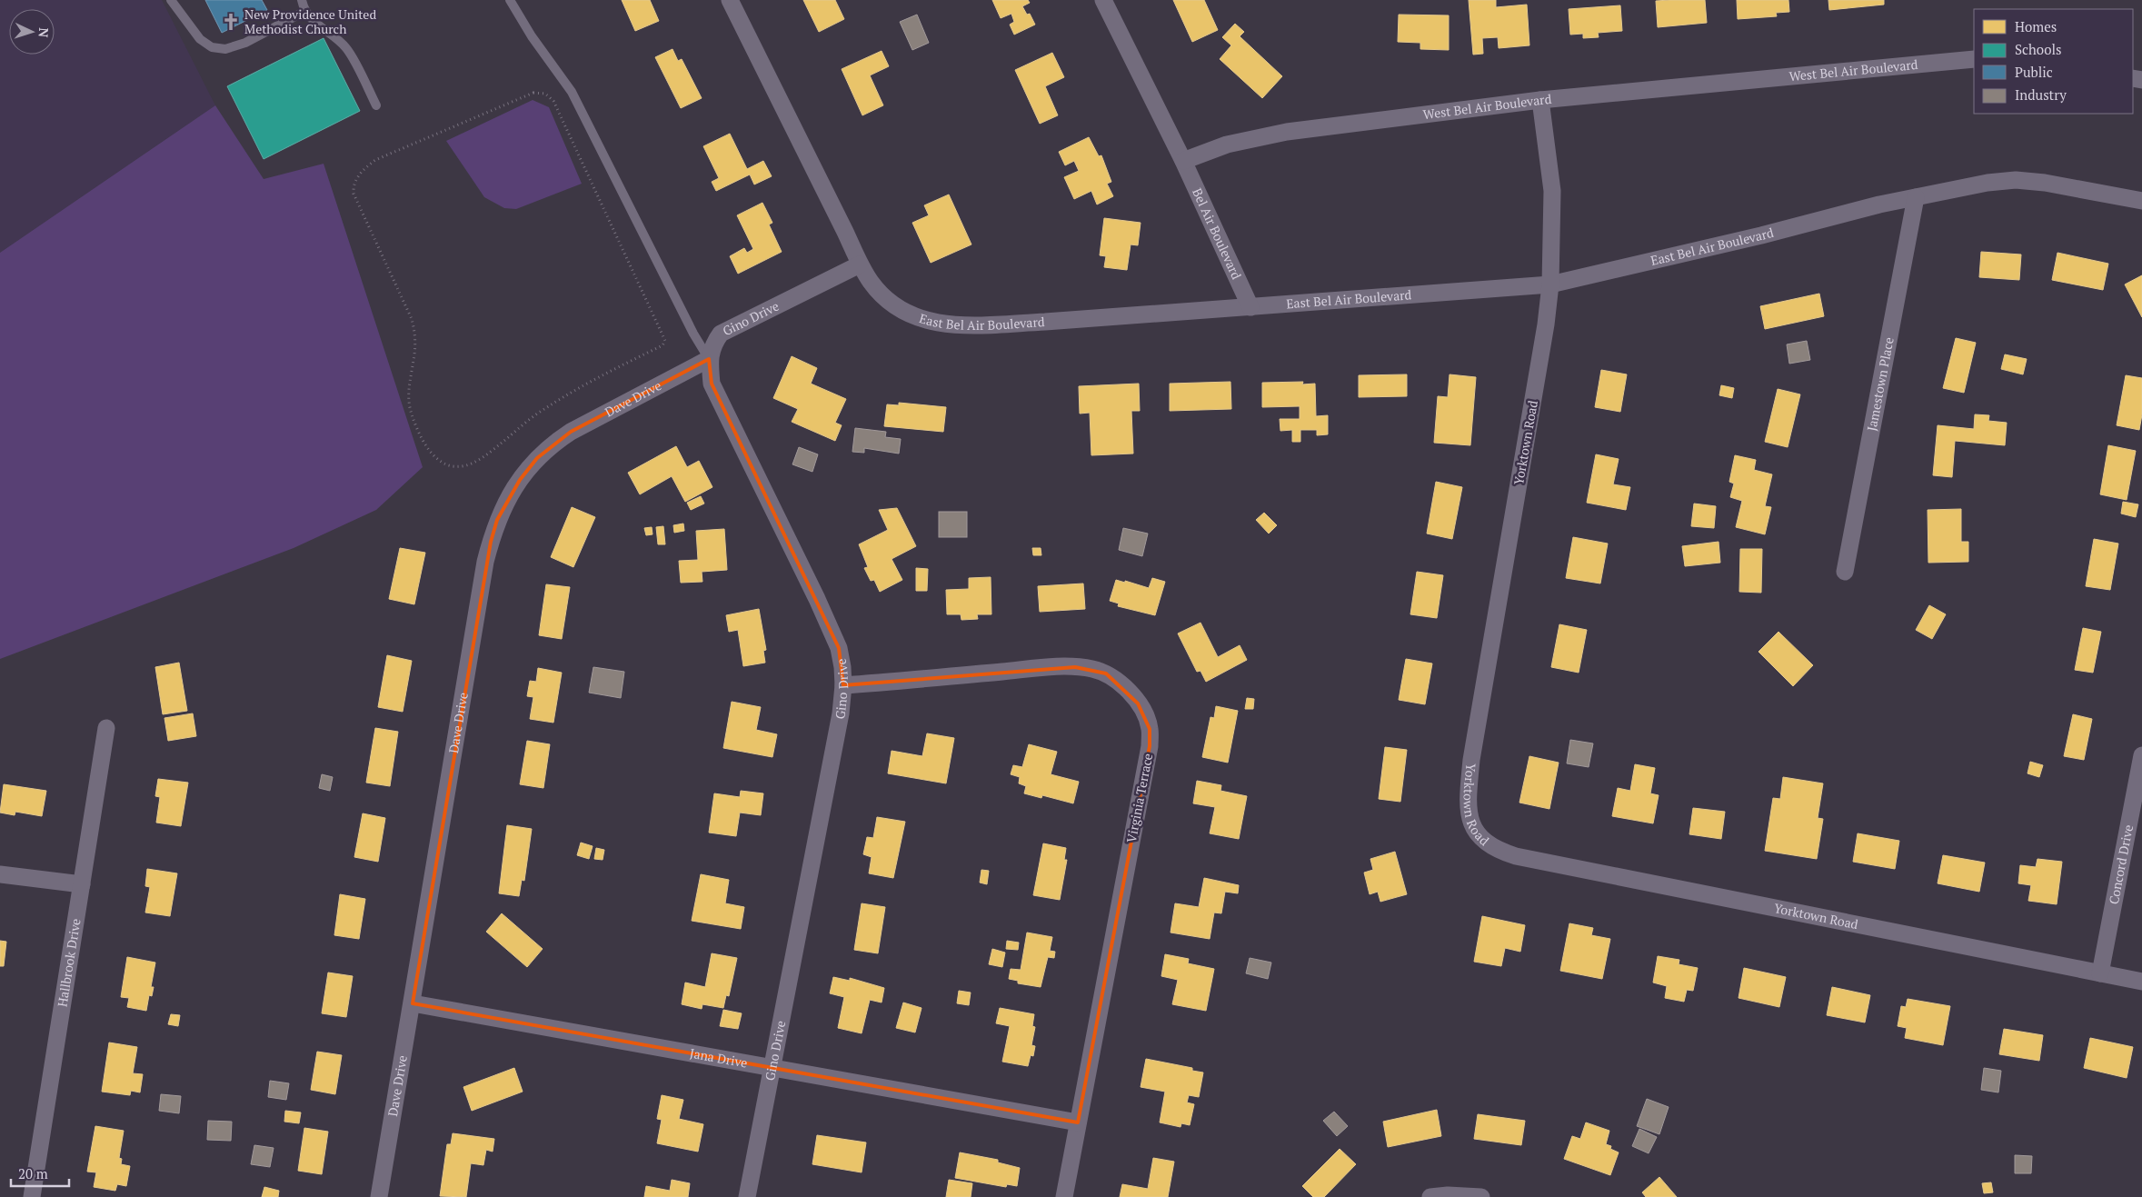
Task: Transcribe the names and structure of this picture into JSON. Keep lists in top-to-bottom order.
{
  "streets": {
    "street": [
      "West Bel Air Boulevard",
      "Bel Air Boulevard",
      "East Bel Air Boulevard",
      "Gino Drive",
      "Jamestown Place",
      "Dave Drive",
      "Yorktown Road",
      "Virginia Terrace",
      "Concord Drive",
      "Hallbrook Drive",
      "Jana Drive"
    ]
  },
  "crossings": [
    ["West Bel Air Boulevard", "Bel Air Boulevard"],
    ["West Bel Air Boulevard", "Yorktown Road"],
    ["Bel Air Boulevard", "East Bel Air Boulevard"],
    ["East Bel Air Boulevard", "Gino Drive"],
    ["East Bel Air Boulevard", "Jamestown Place"],
    ["East Bel Air Boulevard", "Yorktown Road"],
    ["Gino Drive", "Dave Drive"],
    ["Gino Drive", "Virginia Terrace"],
    ["Gino Drive", "Jana Drive"],
    ["Dave Drive", "Jana Drive"],
    ["Yorktown Road", "Concord Drive"],
    ["Virginia Terrace", "Jana Drive"]
  ],
  "places": {
    "church": ["New Providence United Methodist Church"]
  },
  "legend": [
    "Homes",
    "Schools",
    "Public",
    "Industry"
  ],
  "scale_bar": "20 m",
  "north": "right"
}
